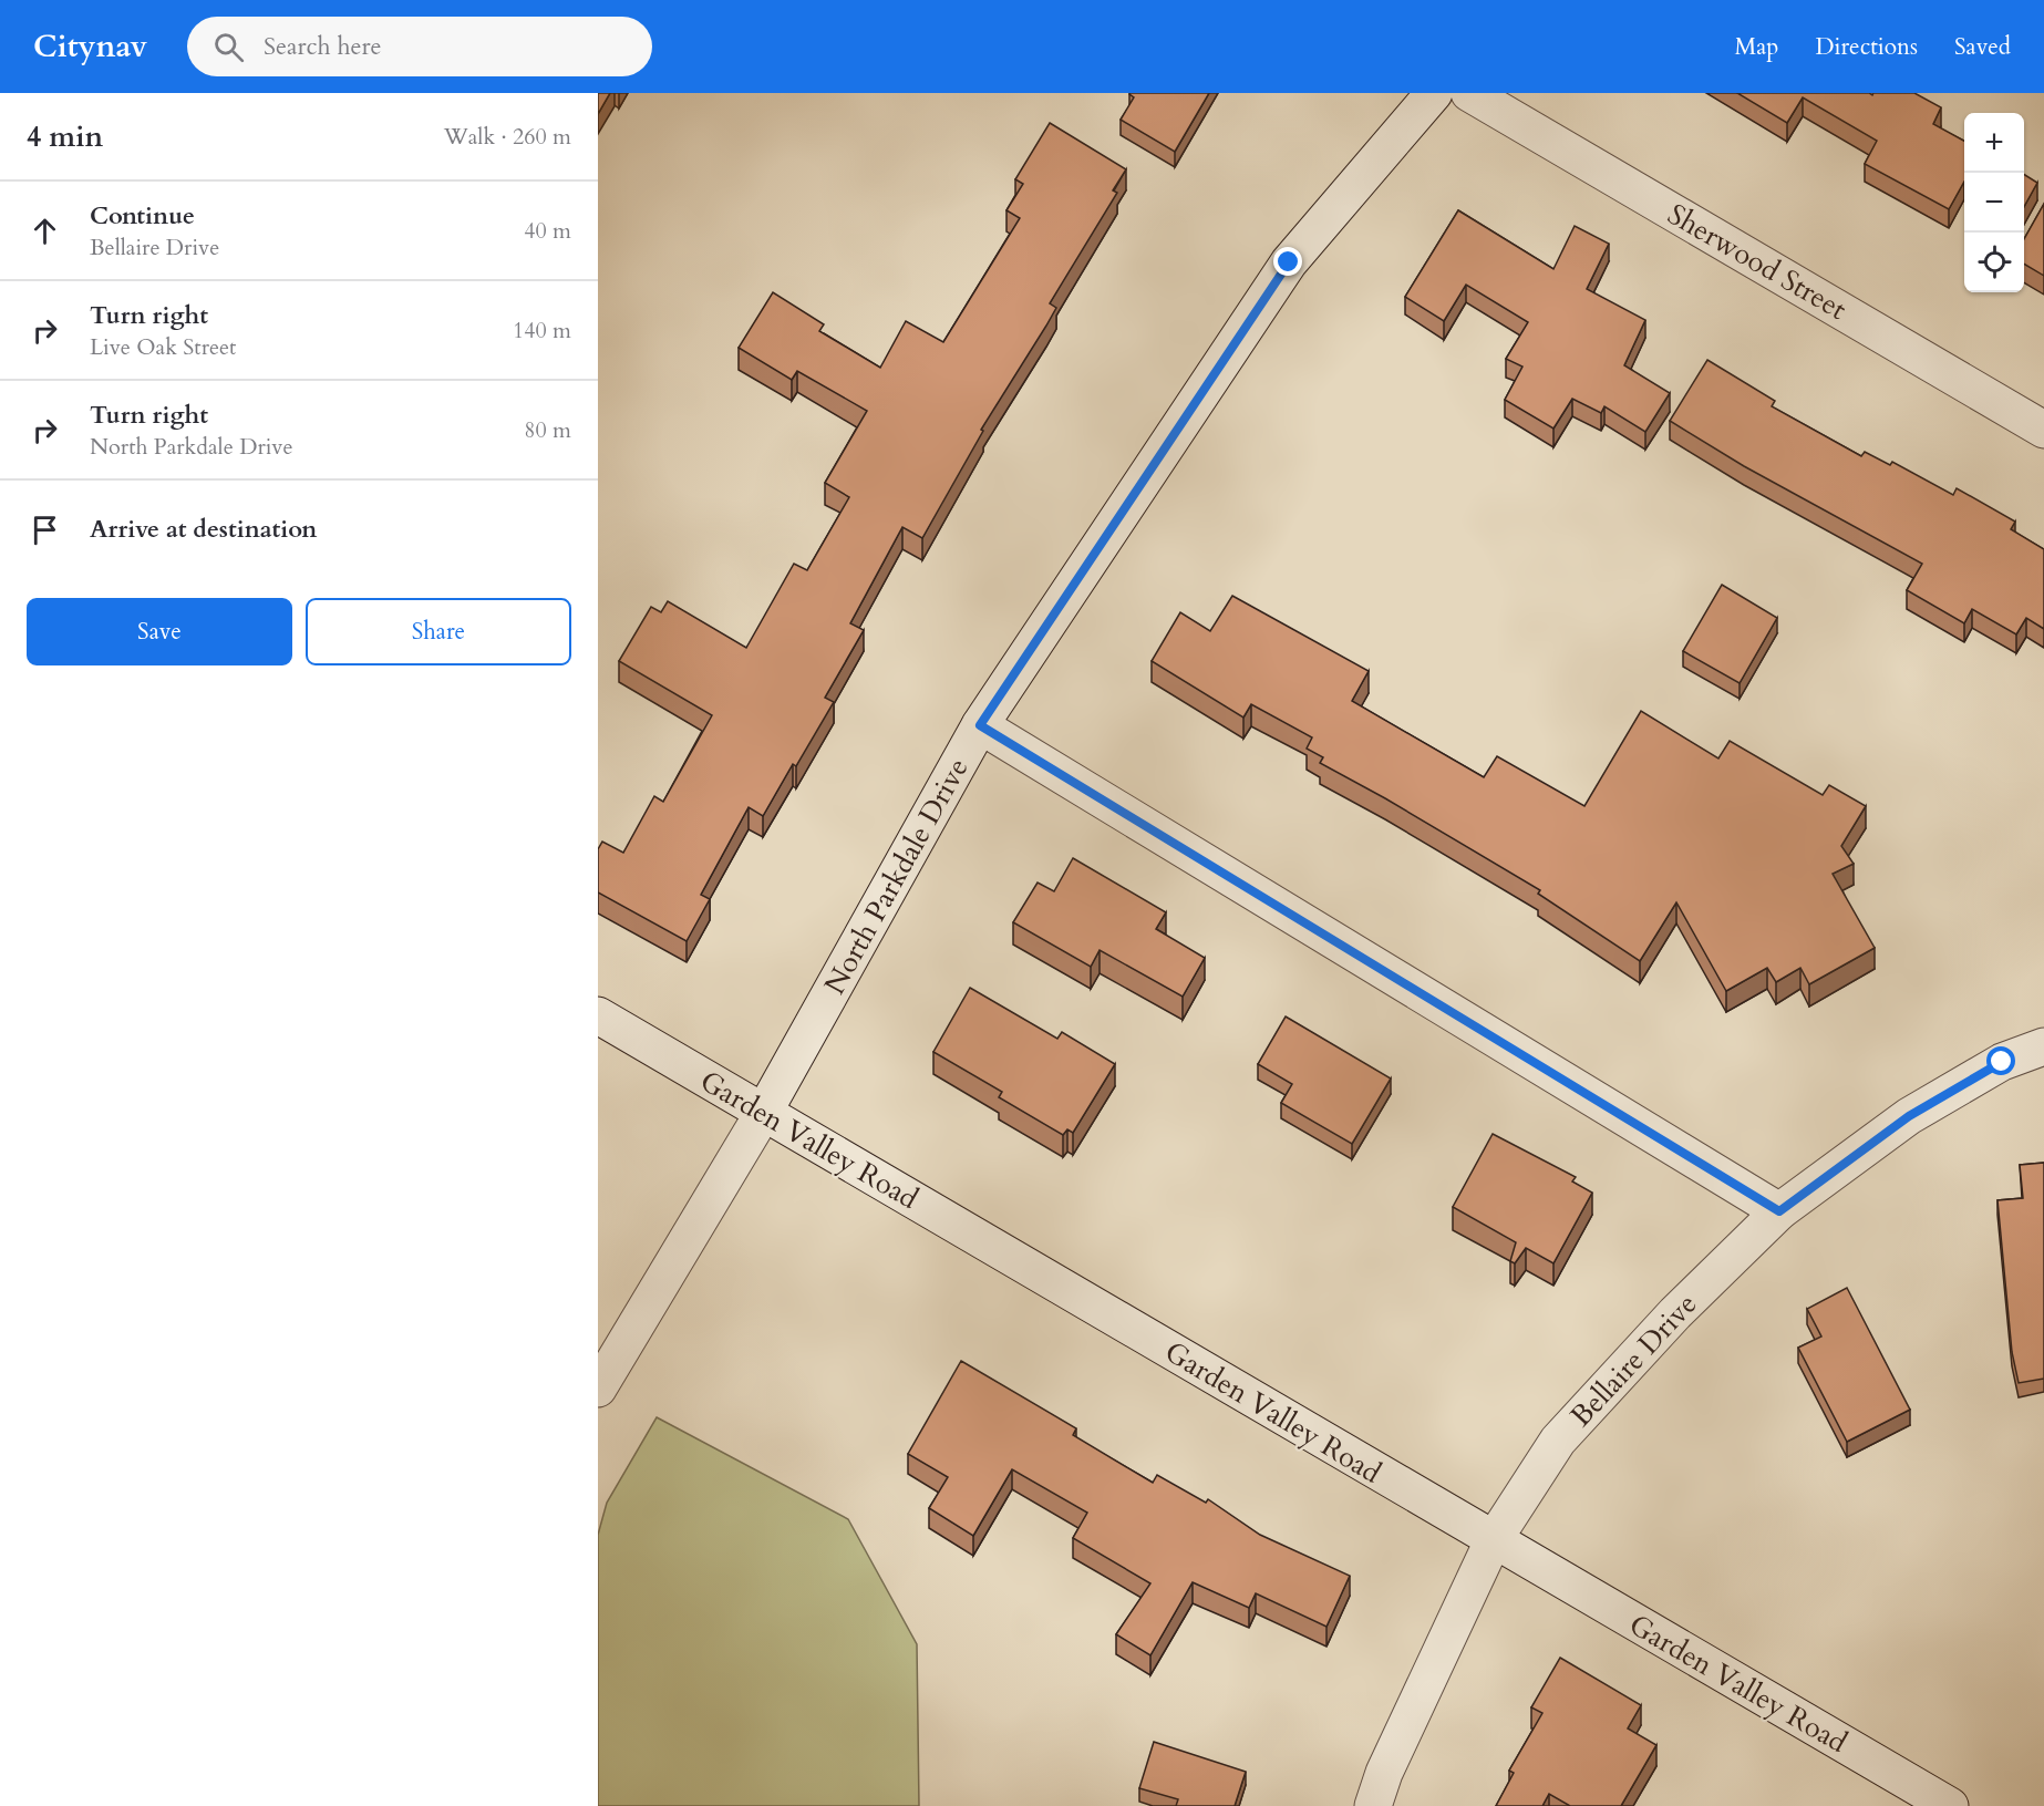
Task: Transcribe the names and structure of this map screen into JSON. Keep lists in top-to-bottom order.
{
  "streets": {
    "street": [
      "Sherwood Street",
      "North Parkdale Drive",
      "Garden Valley Road",
      "Bellaire Drive"
    ]
  },
  "crossings": [
    ["North Parkdale Drive", "Garden Valley Road"],
    ["Garden Valley Road", "Bellaire Drive"]
  ],
  "page": {
    "header": "Citynav",
    "search": "Search here",
    "nav": ["Map", "Directions", "Saved"],
    "heading": ["4 min", "Walk · 260 m"],
    "map_buttons": ["+", "−"],
    "list": [
      ["Continue", "Bellaire Drive", "40 m"],
      ["Turn right", "Live Oak Street", "140 m"],
      ["Turn right", "North Parkdale Drive", "80 m"],
      "Arrive at destination"
    ],
    "buttons": ["Save", "Share"]
  }
}
